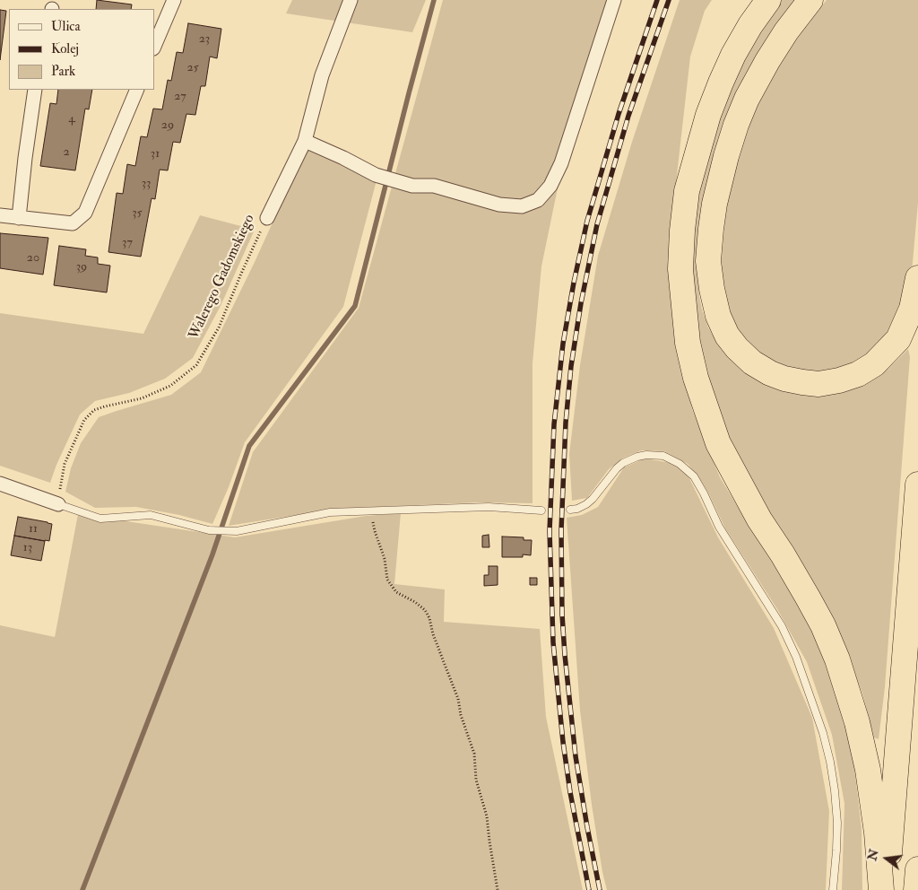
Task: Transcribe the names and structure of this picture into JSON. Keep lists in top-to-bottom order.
{
  "streets": {
    "street": ["Walerego Gadomskiego"]
  },
  "house_numbers": [
    "23",
    "25",
    "27",
    "4",
    "29",
    "2",
    "31",
    "33",
    "35",
    "37",
    "20",
    "39",
    "11",
    "13"
  ],
  "legend": ["Ulica", "Kolej", "Park"],
  "north": "left"
}
